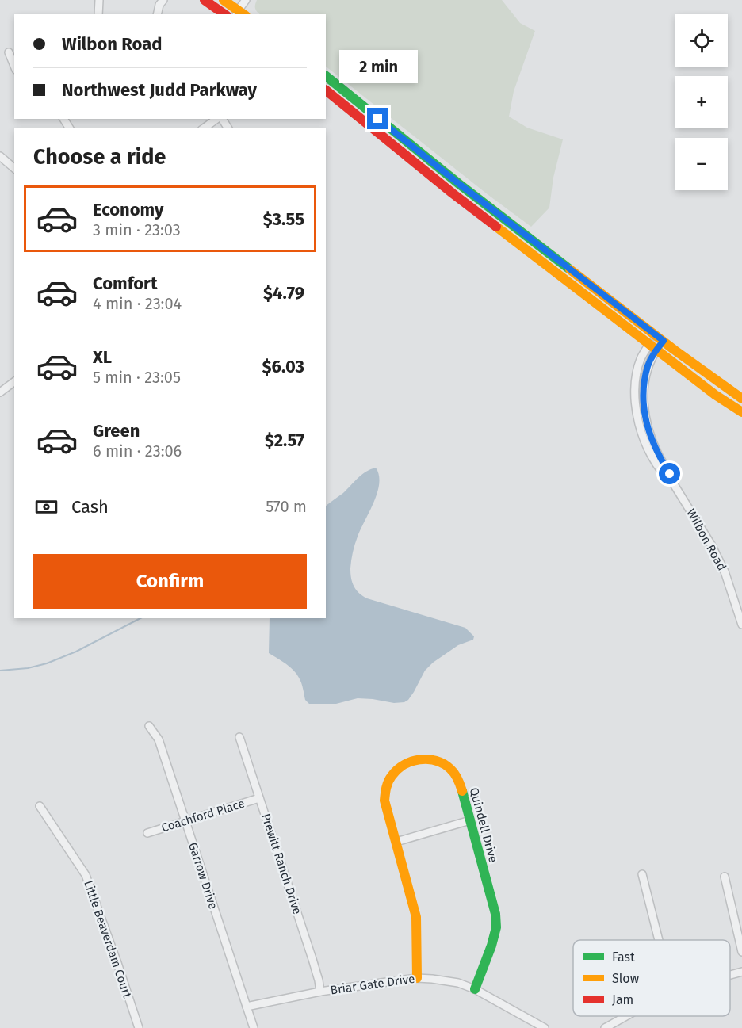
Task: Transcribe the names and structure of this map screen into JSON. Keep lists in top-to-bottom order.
{
  "streets": {
    "main road": ["Quindell Drive"],
    "street": [
      "Wilbon Road",
      "Coachford Place",
      "Prewitt Ranch Drive",
      "Garrow Drive",
      "Little Beaverdam Court",
      "Briar Gate Drive"
    ]
  },
  "crossings": [
    ["Coachford Place", "Prewitt Ranch Drive"],
    ["Coachford Place", "Garrow Drive"],
    ["Quindell Drive", "Briar Gate Drive"],
    ["Prewitt Ranch Drive", "Briar Gate Drive"],
    ["Garrow Drive", "Briar Gate Drive"]
  ],
  "legend": ["Fast", "Slow", "Jam"],
  "page": {
    "map_buttons": ["+", "−"],
    "banner": ["Wilbon Road", "Northwest Judd Parkway"],
    "bubble": "2 min",
    "heading": "Choose a ride",
    "list": [
      {
        "name": "Economy",
        "note": "3 min · 23:03",
        "value": "$3.55"
      },
      {
        "name": "Comfort",
        "note": "4 min · 23:04",
        "value": "$4.79"
      },
      {
        "name": "XL",
        "note": "5 min · 23:05",
        "value": "$6.03"
      },
      {
        "name": "Green",
        "note": "6 min · 23:06",
        "value": "$2.57"
      }
    ],
    "pay": ["Cash", "570 m"],
    "buttons": "Confirm"
  }
}
